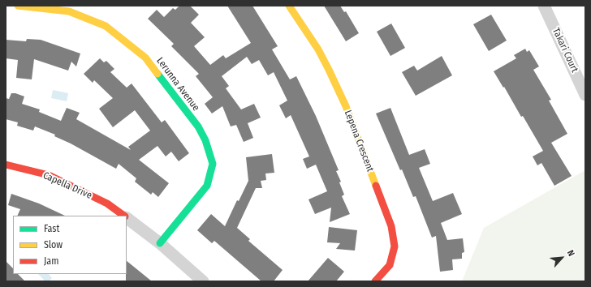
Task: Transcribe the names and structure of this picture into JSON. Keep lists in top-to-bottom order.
{
  "streets": {
    "street": [
      "Takari Court",
      "Lerunna Avenue",
      "Lepena Crescent",
      "Capella Drive"
    ]
  },
  "crossings": [
    ["Lerunna Avenue", "Capella Drive"]
  ],
  "legend": ["Fast", "Slow", "Jam"],
  "north": "top right"
}
